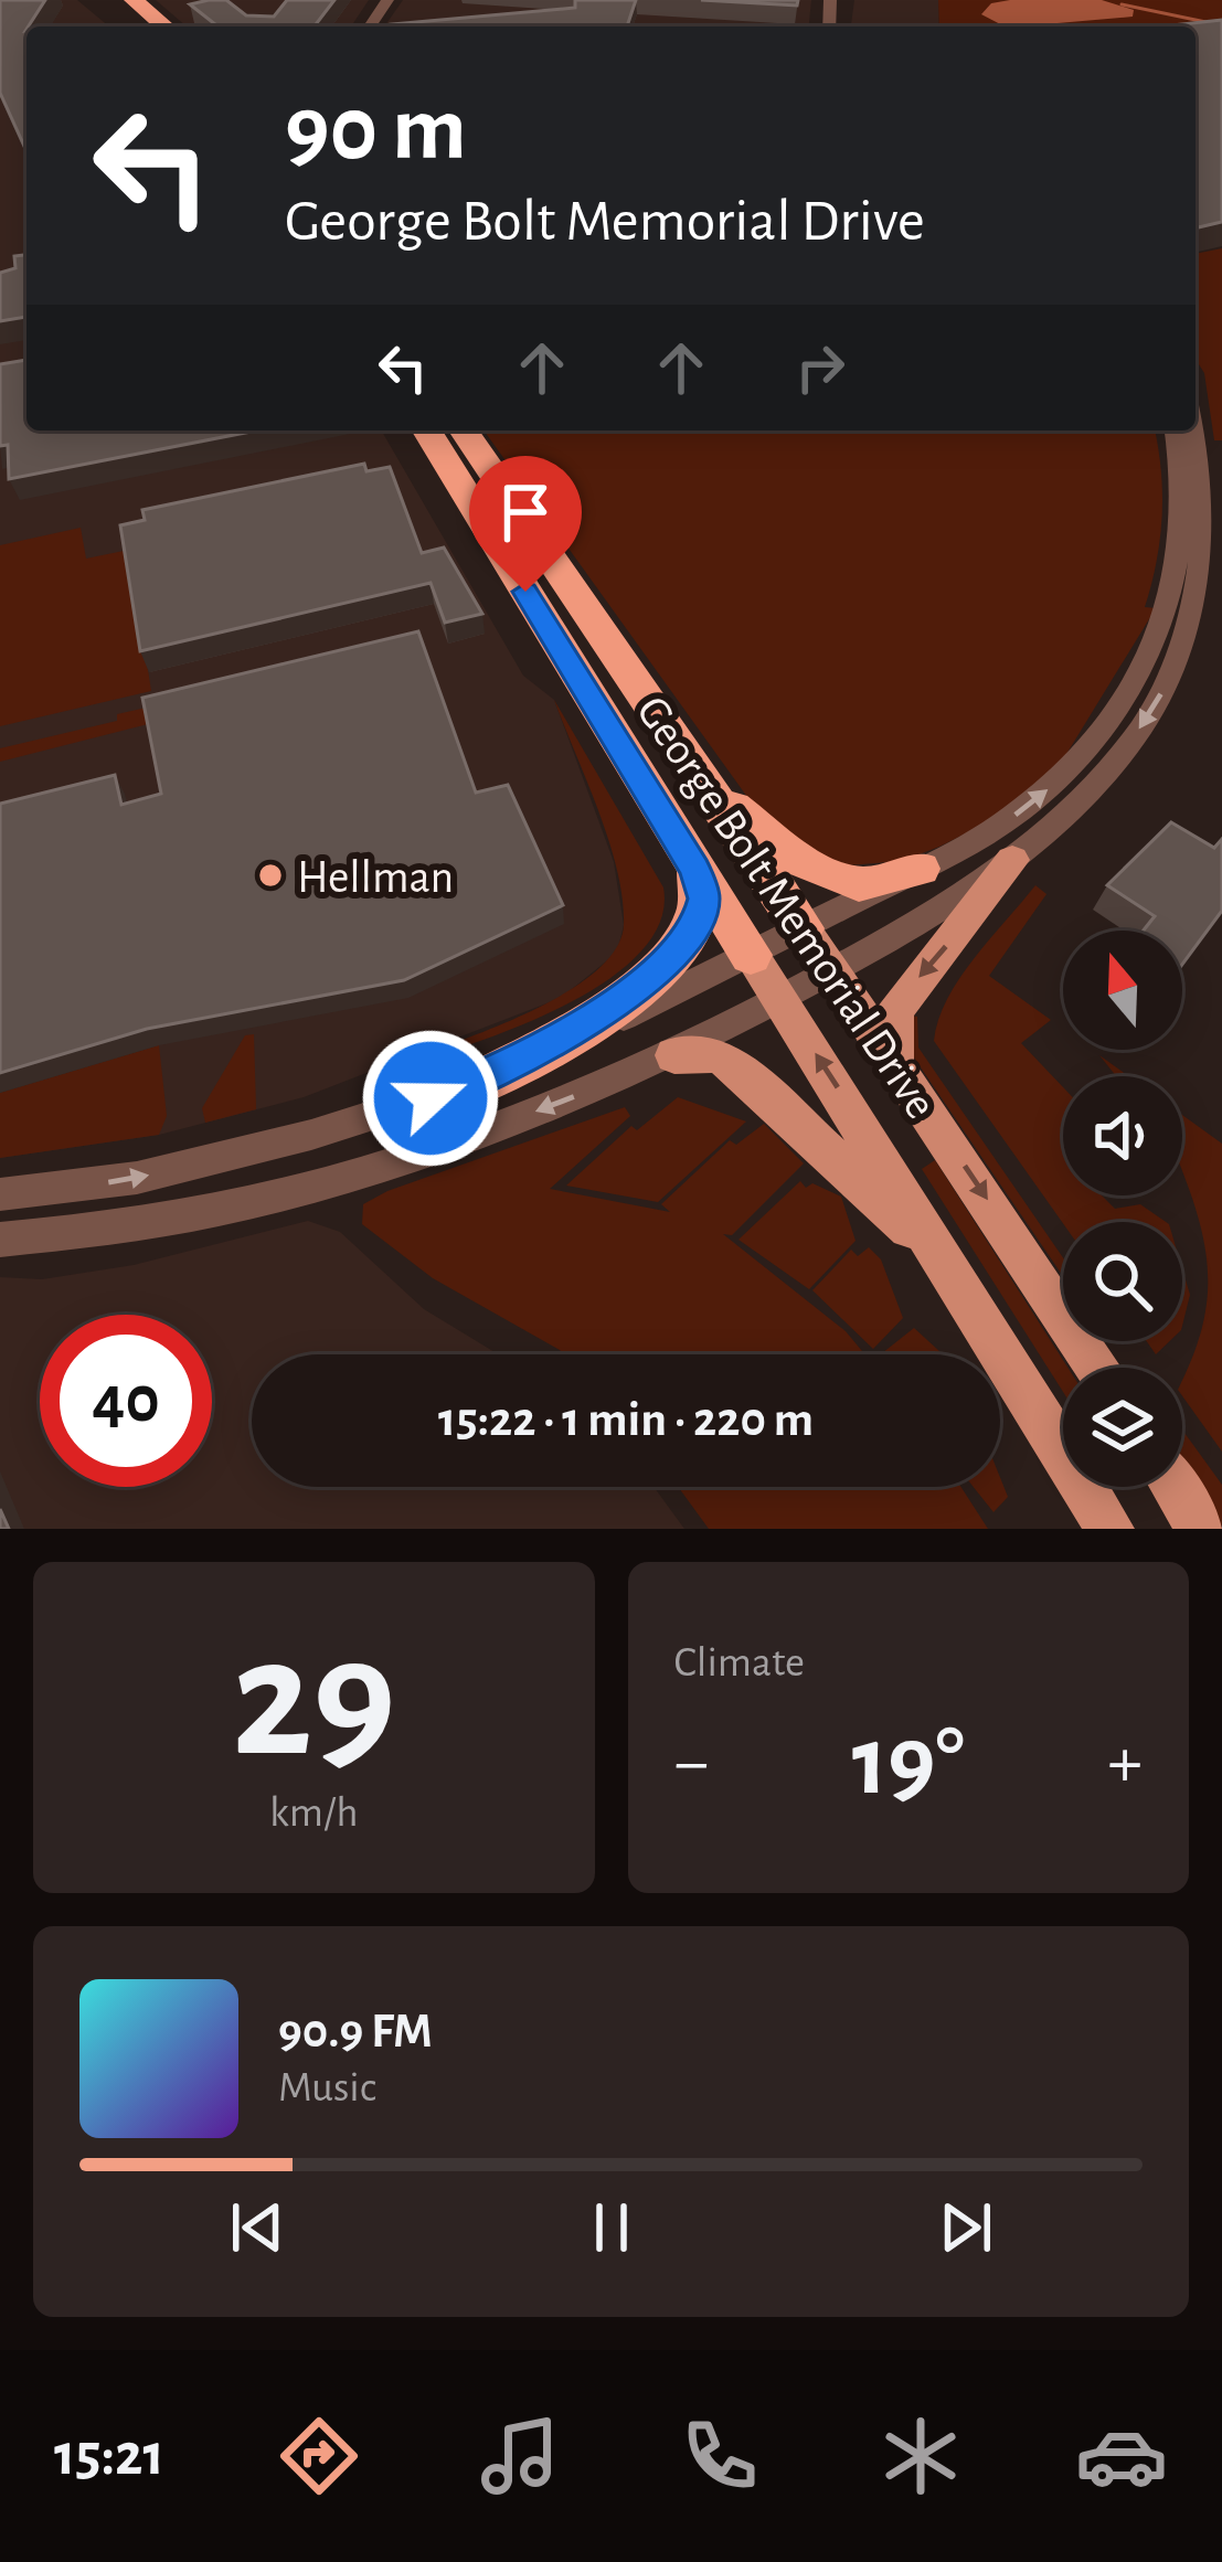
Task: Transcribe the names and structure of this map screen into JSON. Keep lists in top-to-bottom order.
{
  "streets": {
    "highway": ["George Bolt Memorial Drive"]
  },
  "places": ["Hellman"],
  "north": "top",
  "page": {
    "turn": ["90 m", "George Bolt Memorial Drive"],
    "limit": "40",
    "trip": "15:22 · 1 min · 220 m",
    "tile": [
      ["29", "km/h"],
      "Climate"
    ],
    "heat": ["−", "19°", "+"],
    "song": ["90.9 FM", "Music"],
    "tabs": "15:21"
  }
}
